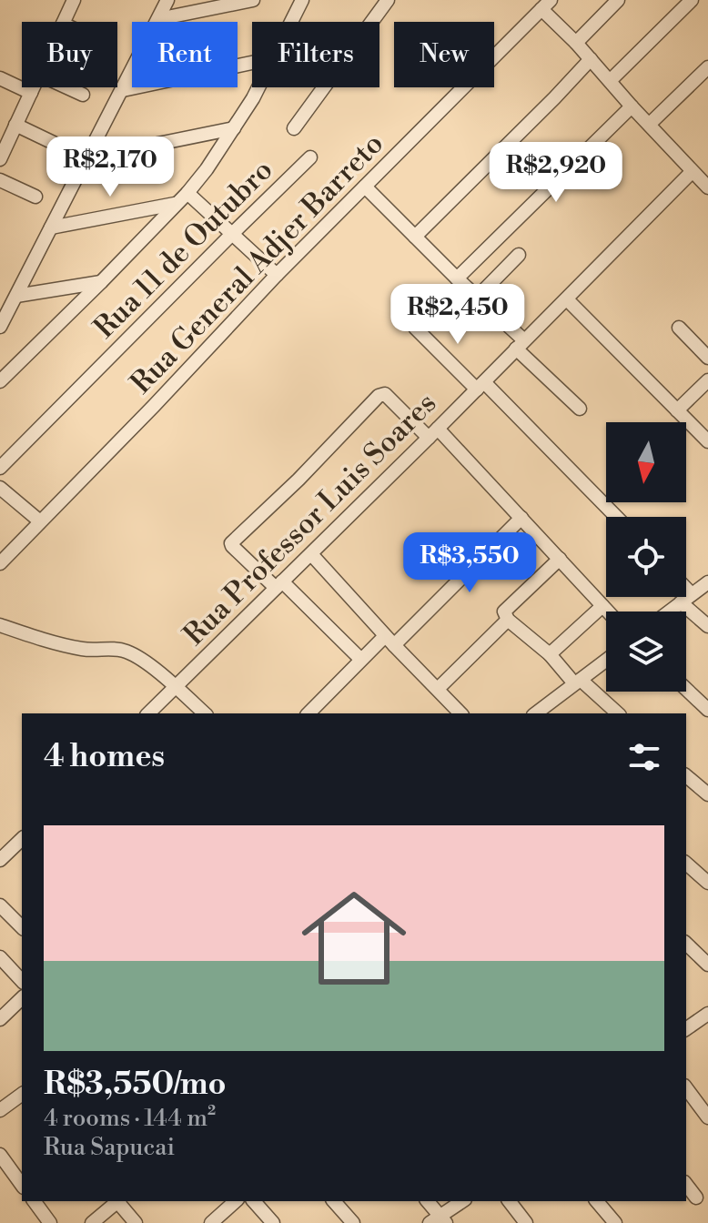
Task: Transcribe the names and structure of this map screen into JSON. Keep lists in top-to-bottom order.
{
  "streets": {
    "street": ["Rua 11 de Outubro", "Rua General Adjer Barreto", "Rua Professor Luis Soares"]
  },
  "north": "bottom",
  "page": {
    "chip": [
      "Buy",
      "Rent",
      "Filters",
      "New"
    ],
    "price": [
      "R$2,170",
      "R$2,920",
      "R$2,450",
      "R$3,550"
    ],
    "heading": "4 homes",
    "list": [
      {
        "name": "R$3,550/mo",
        "note": "4 rooms · 144 m² · Rua Sapucai"
      }
    ]
  }
}
